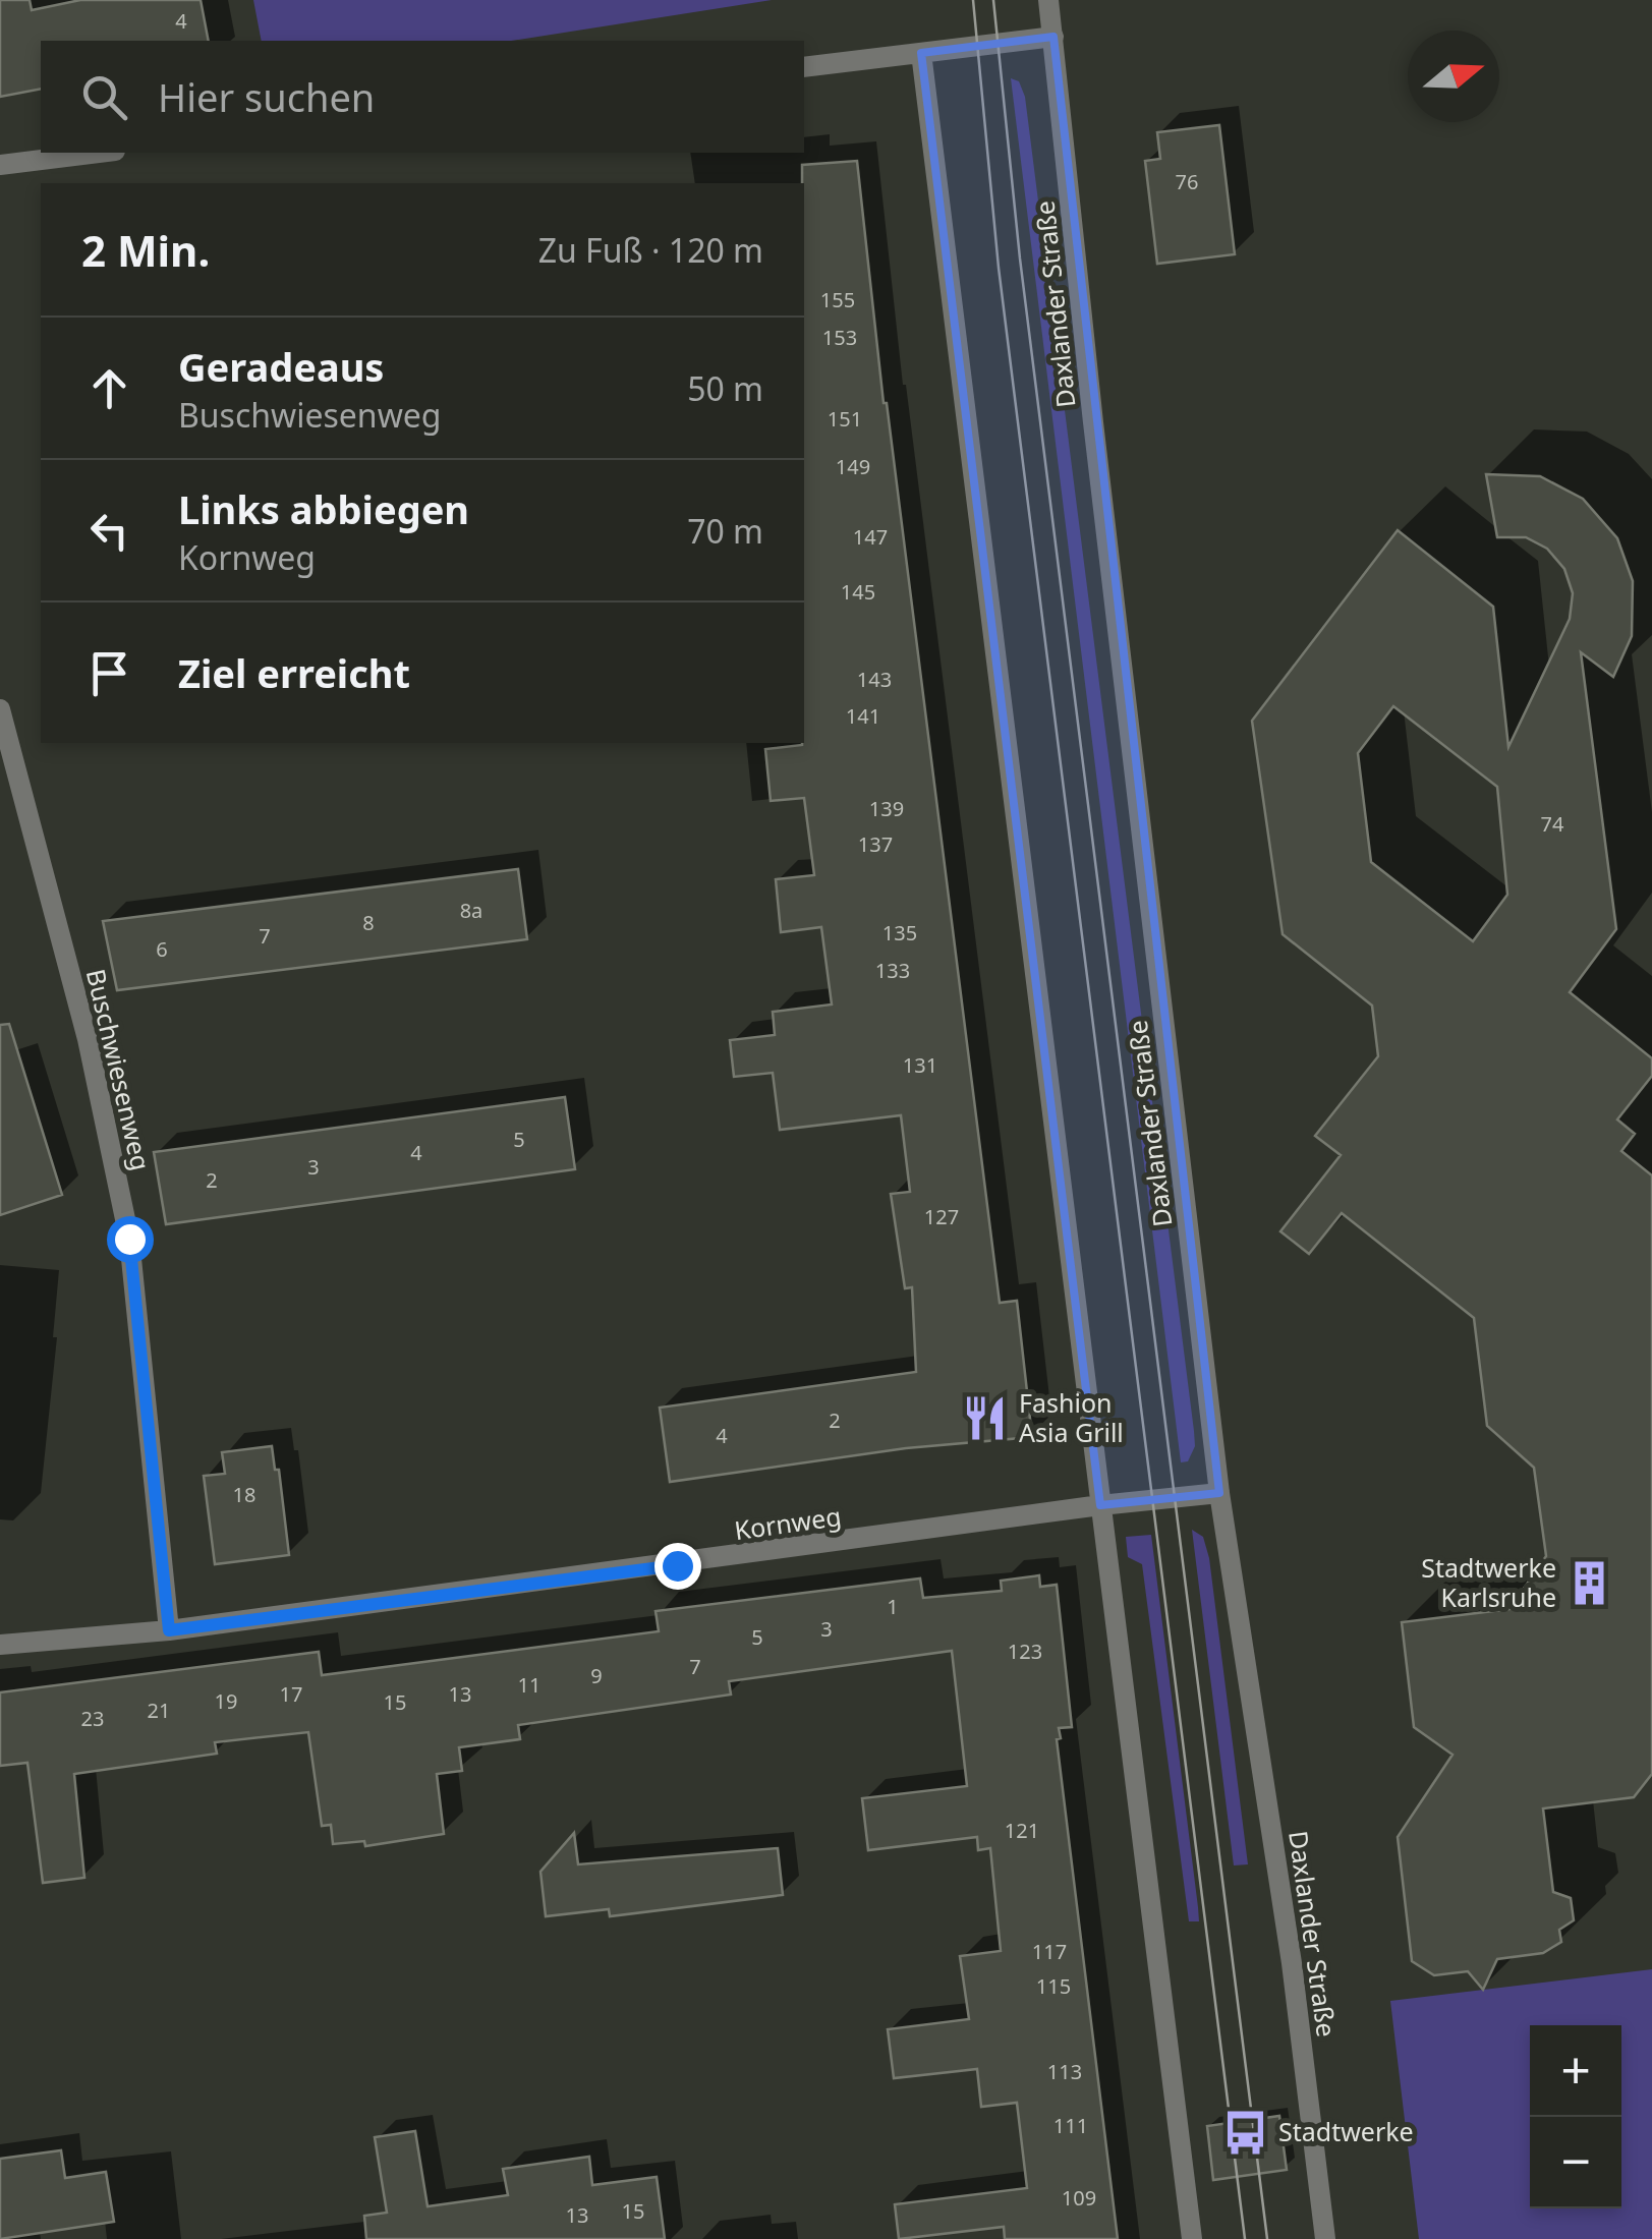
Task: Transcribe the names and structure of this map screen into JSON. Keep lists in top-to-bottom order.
{
  "streets": {
    "street": ["Daxlander Straße", "Buschwiesenweg", "Kornweg"]
  },
  "crossings": [
    ["Daxlander Straße", "Kornweg"],
    ["Buschwiesenweg", "Kornweg"]
  ],
  "places": {
    "restaurant": ["Fashion Asia Grill"],
    "building": ["Stadtwerke Karlsruhe"],
    "bus stop": ["Stadtwerke"]
  },
  "house_numbers": [
    "4",
    "76",
    "155",
    "153",
    "151",
    "149",
    "147",
    "145",
    "143",
    "141",
    "139",
    "74",
    "137",
    "8a",
    "8",
    "135",
    "7",
    "6",
    "133",
    "131",
    "5",
    "4",
    "3",
    "2",
    "127",
    "2",
    "4",
    "18",
    "1",
    "3",
    "5",
    "123",
    "7",
    "9",
    "11",
    "17",
    "13",
    "19",
    "15",
    "21",
    "23",
    "121",
    "117",
    "115",
    "113",
    "111",
    "109",
    "15",
    "13"
  ],
  "north": "right",
  "page": {
    "search": "Hier suchen",
    "heading": ["2 Min.", "Zu Fuß · 120 m"],
    "list": [
      ["Geradeaus", "Buschwiesenweg", "50 m"],
      ["Links abbiegen", "Kornweg", "70 m"],
      "Ziel erreicht"
    ],
    "map_buttons": ["+", "−"]
  }
}
